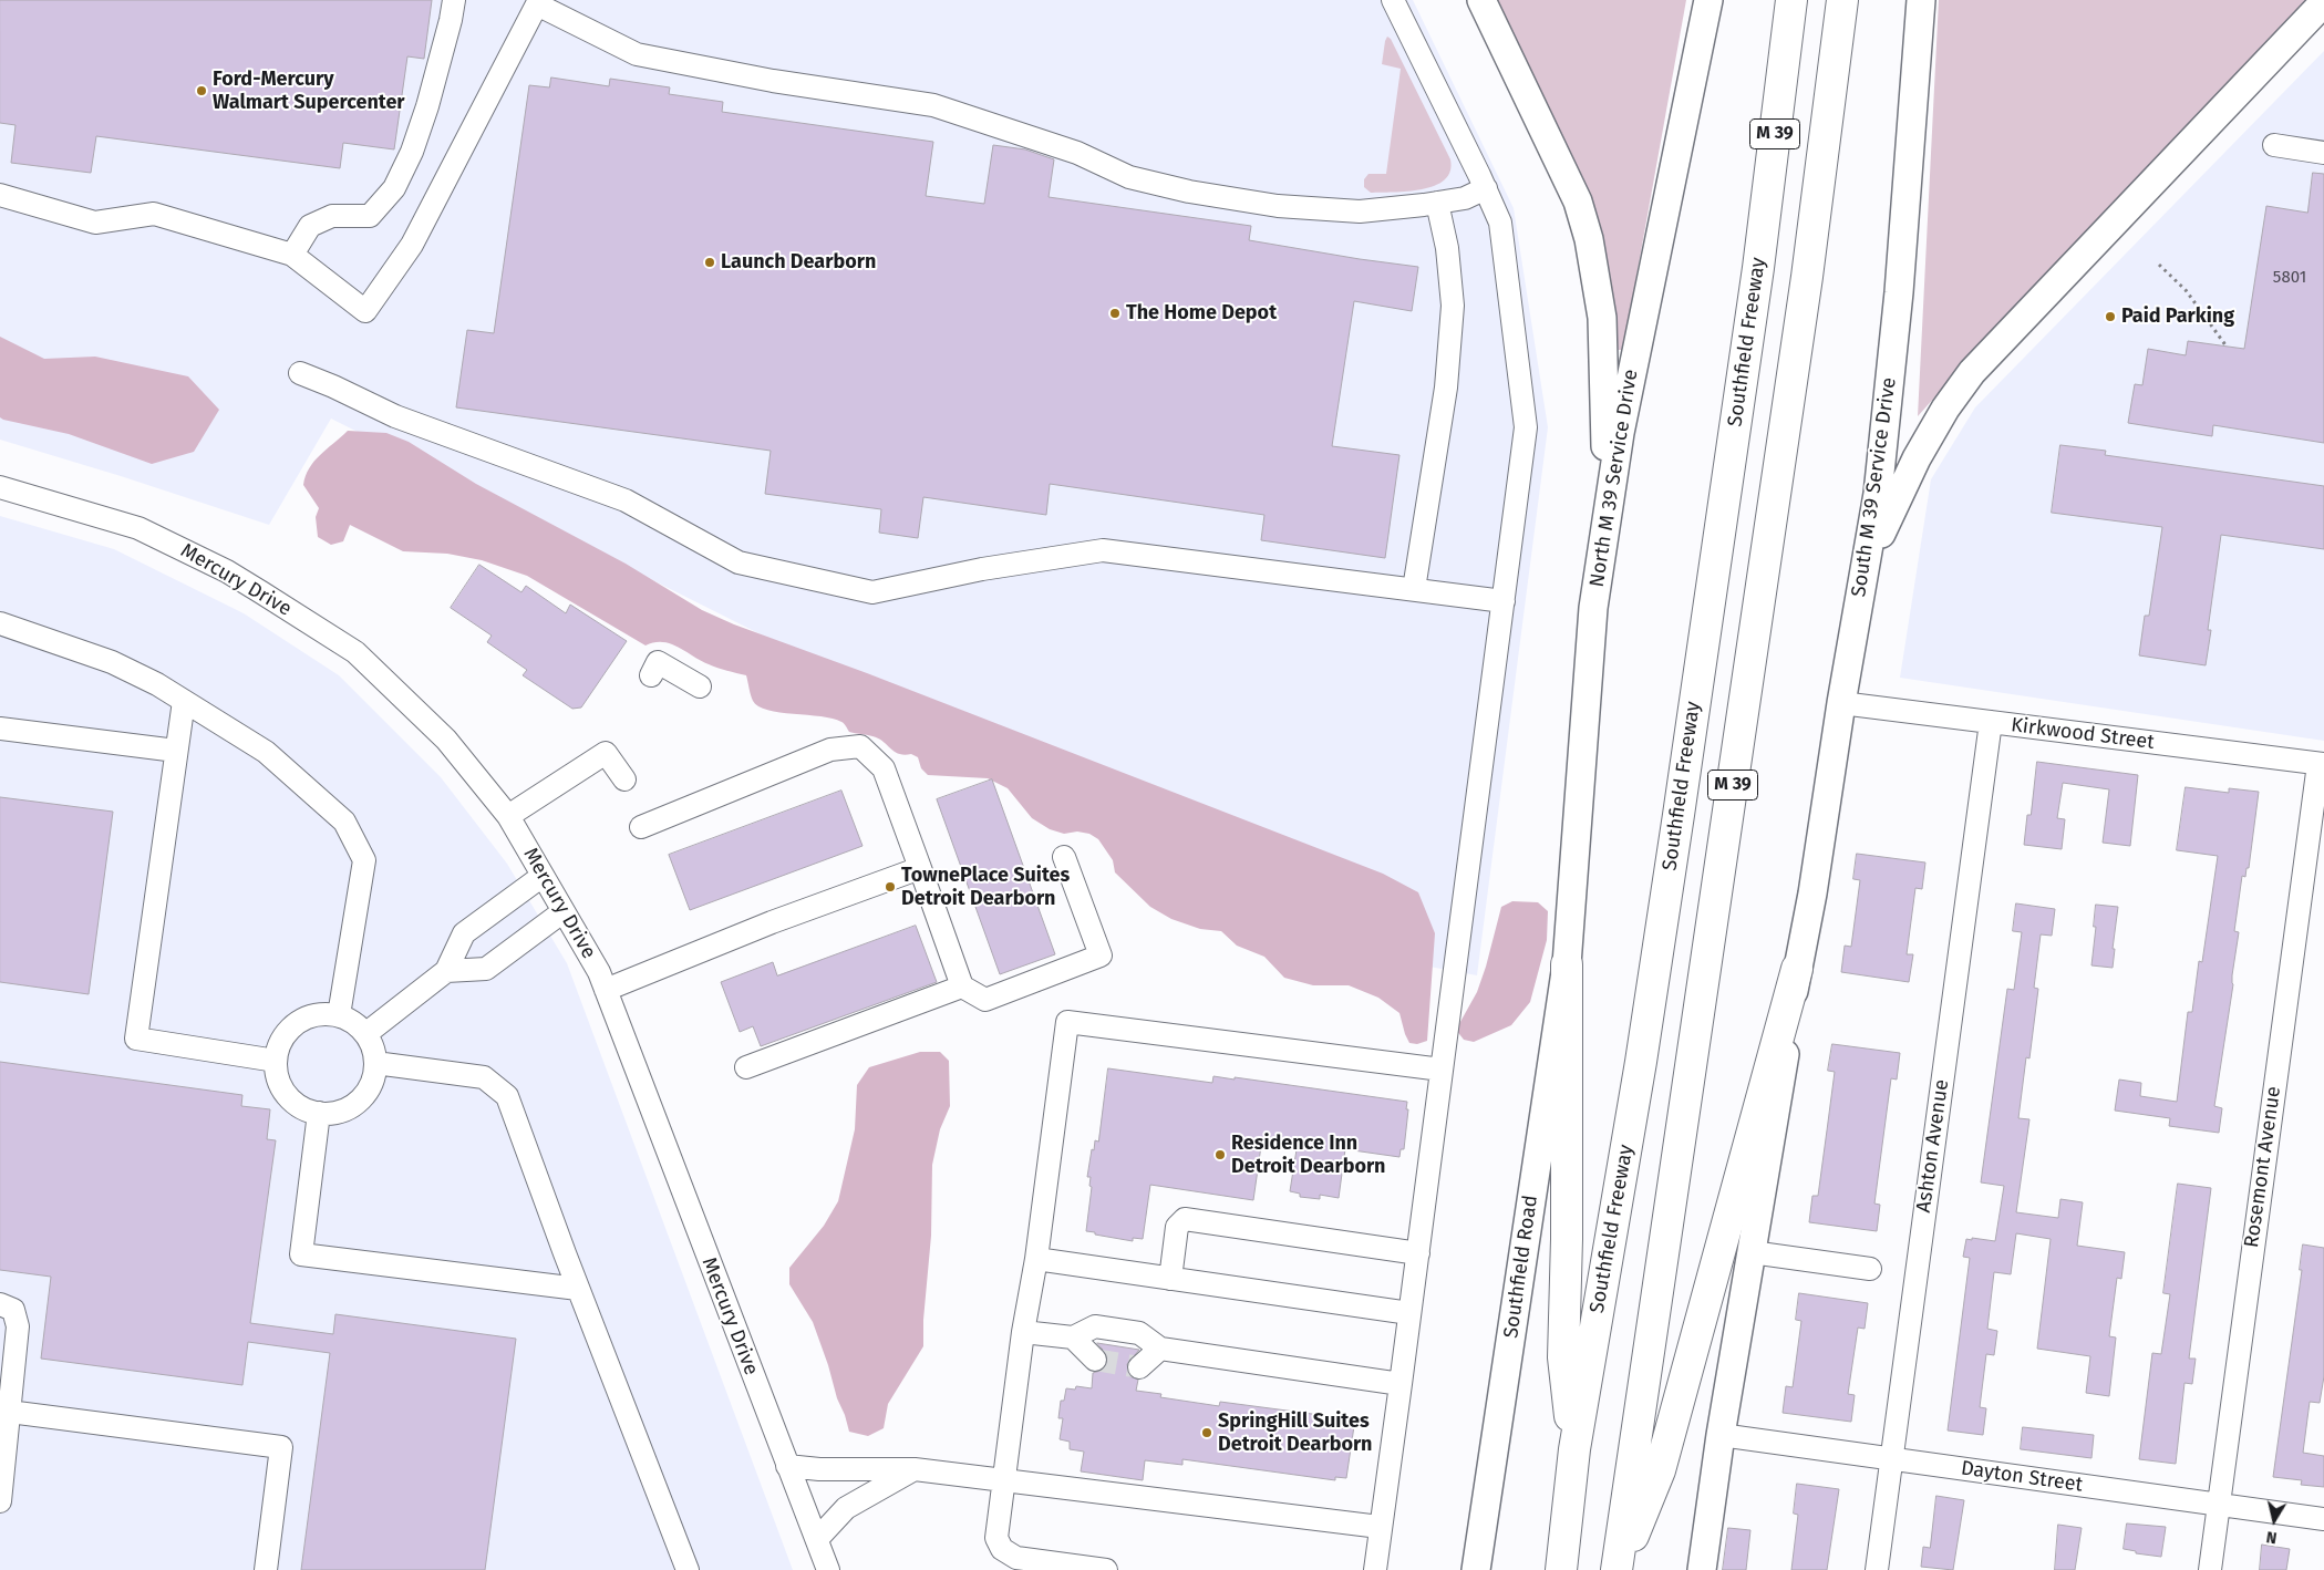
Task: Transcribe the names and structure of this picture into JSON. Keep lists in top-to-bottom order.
{
  "streets": {
    "highway": ["M 39", "Southfield Freeway"],
    "main road": ["North M 39 Service Drive", "South M 39 Service Drive", "Southfield Road"],
    "street": [
      "Mercury Drive",
      "Kirkwood Street",
      "Ashton Avenue",
      "Rosemont Avenue",
      "Dayton Street"
    ]
  },
  "crossings": [
    ["North M 39 Service Drive", "Southfield Road"],
    ["South M 39 Service Drive", "Kirkwood Street"],
    ["Kirkwood Street", "Ashton Avenue"],
    ["Kirkwood Street", "Rosemont Avenue"],
    ["Ashton Avenue", "Dayton Street"],
    ["Rosemont Avenue", "Dayton Street"]
  ],
  "places": [
    "Ford-Mercury Walmart Supercenter",
    "Launch Dearborn",
    "The Home Depot",
    "Paid Parking",
    "TownePlace Suites Detroit Dearborn",
    "Residence Inn Detroit Dearborn",
    "SpringHill Suites Detroit Dearborn"
  ],
  "house_numbers": ["5801"],
  "north": "bottom"
}
